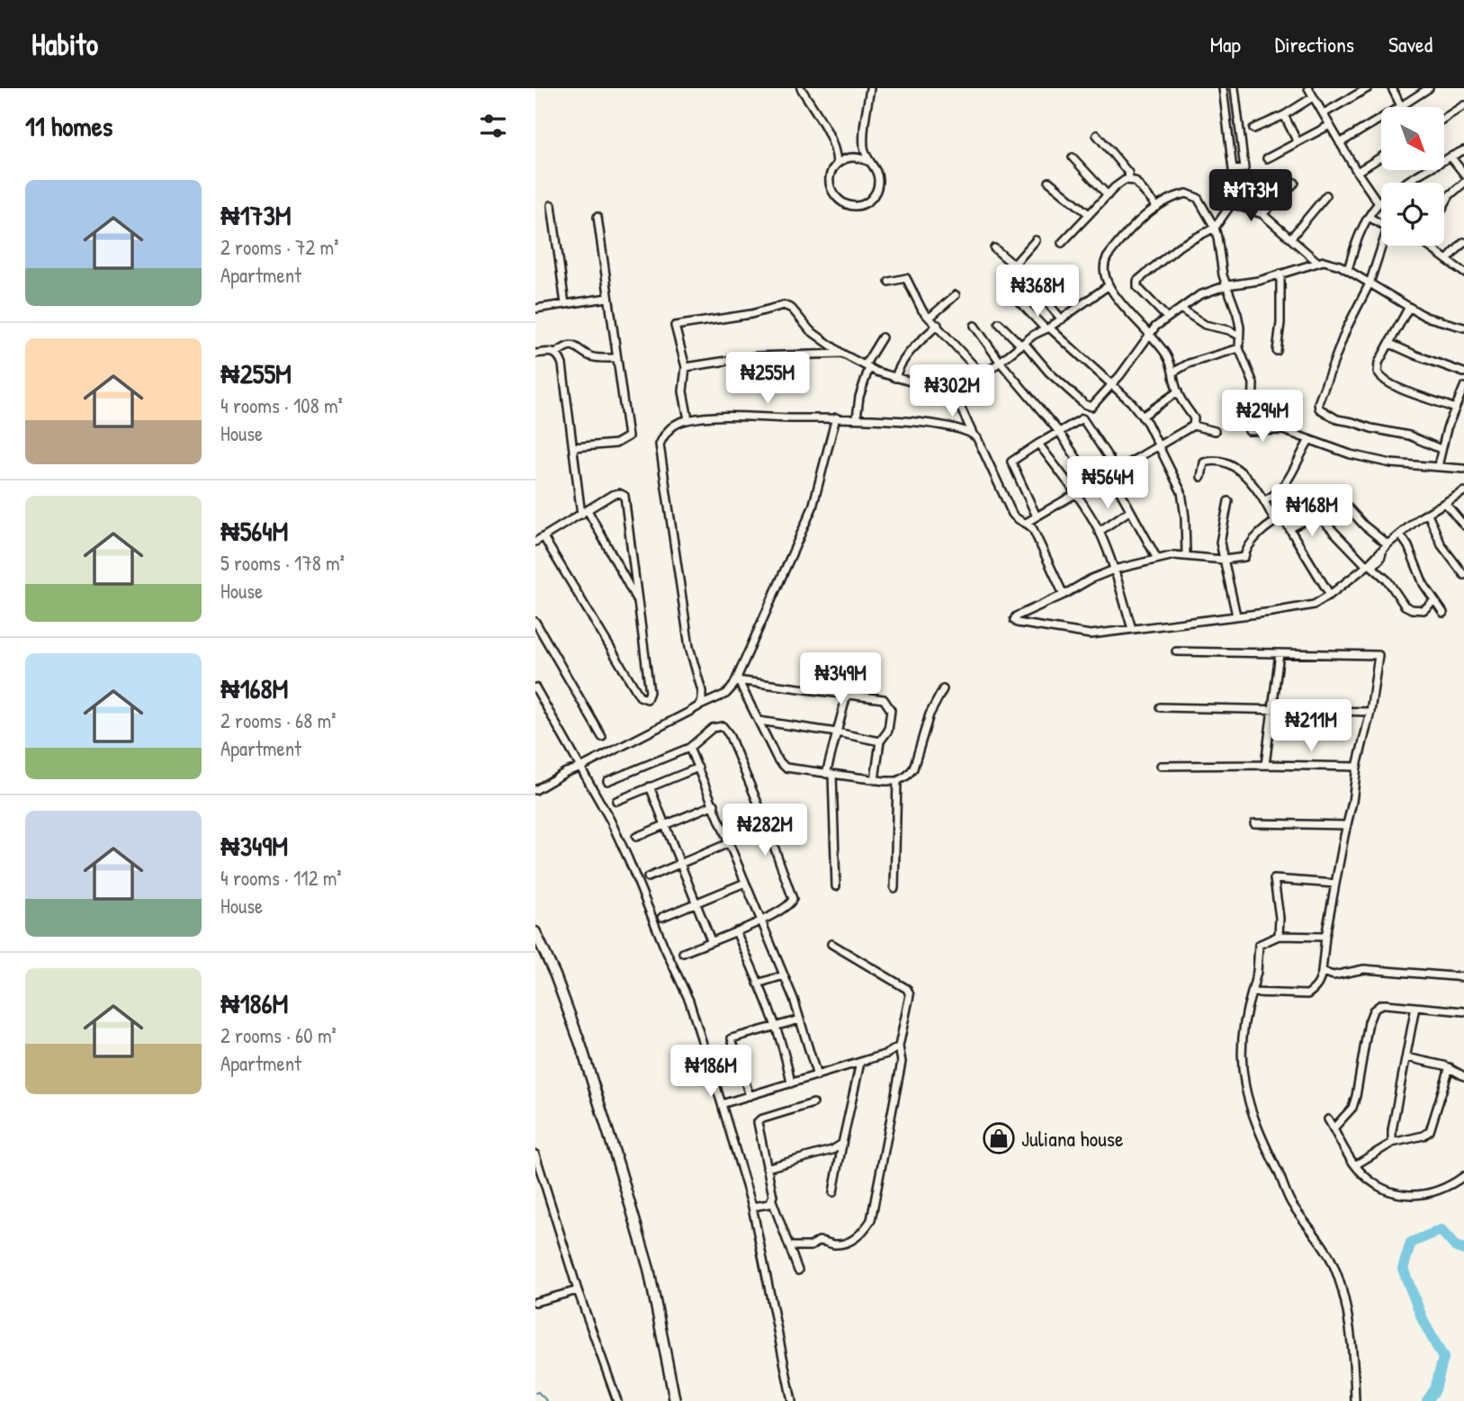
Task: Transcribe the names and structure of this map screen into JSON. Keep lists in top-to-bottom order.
{
  "places": {
    "shop": ["Juliana house"]
  },
  "north": "bottom right",
  "page": {
    "header": "Habito",
    "nav": ["Map", "Directions", "Saved"],
    "heading": "11 homes",
    "list": [
      {
        "name": "₦173M",
        "note": "2 rooms · 72 m² · Apartment"
      },
      {
        "name": "₦255M",
        "note": "4 rooms · 108 m² · House"
      },
      {
        "name": "₦564M",
        "note": "5 rooms · 178 m² · House"
      },
      {
        "name": "₦168M",
        "note": "2 rooms · 68 m² · Apartment"
      },
      {
        "name": "₦349M",
        "note": "4 rooms · 112 m² · House"
      },
      {
        "name": "₦186M",
        "note": "2 rooms · 60 m² · Apartment"
      }
    ],
    "price": [
      "₦173M",
      "₦368M",
      "₦255M",
      "₦302M",
      "₦294M",
      "₦564M",
      "₦168M",
      "₦349M",
      "₦211M",
      "₦282M",
      "₦186M"
    ]
  }
}
